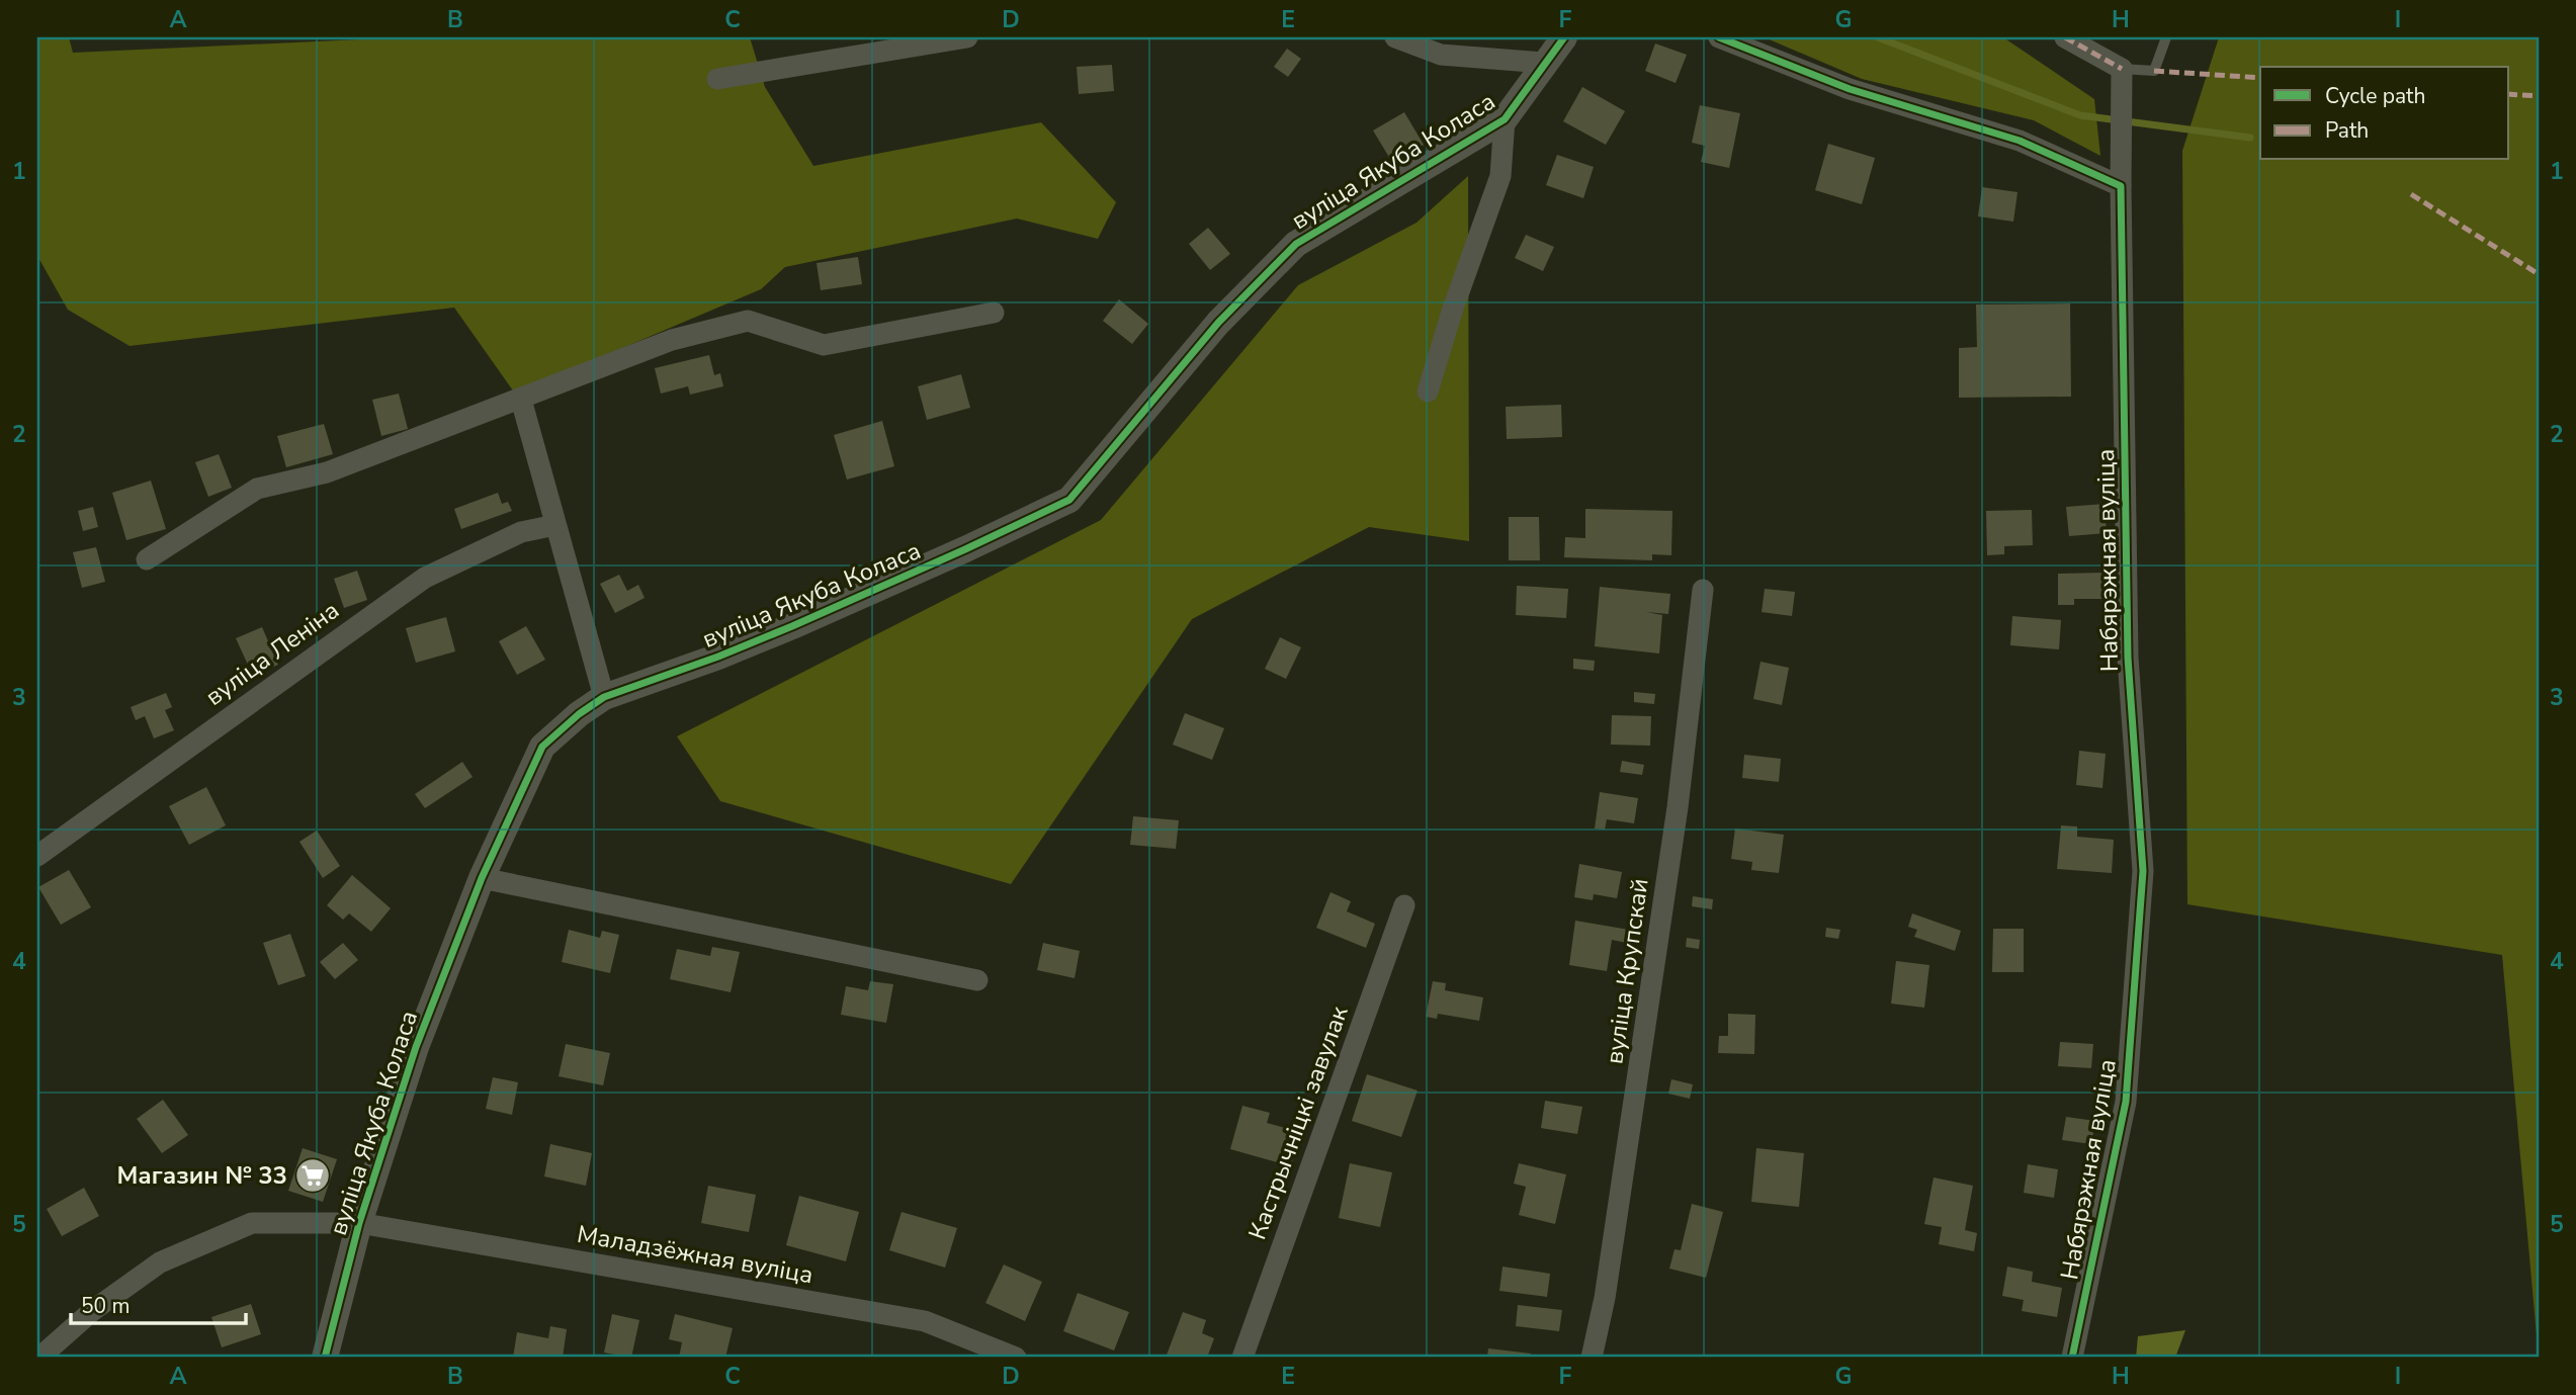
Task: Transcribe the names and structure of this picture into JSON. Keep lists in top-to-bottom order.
{
  "streets": {
    "street": [
      "вуліца Якуба Коласа",
      "Набярэжная вуліца",
      "вуліца Леніна",
      "вуліца Крупскай",
      "Кастрычніцкі завулак",
      "Маладзёжная вуліца"
    ]
  },
  "crossings": [
    ["вуліца Якуба Коласа", "Маладзёжная вуліца"]
  ],
  "places": {
    "supermarket": ["Магазин № 33"]
  },
  "legend": ["Cycle path", "Path"],
  "scale_bar": "50 m",
  "grid": {
    "columns": [
      "A",
      "B",
      "C",
      "D",
      "E",
      "F",
      "G",
      "H",
      "I"
    ],
    "rows": [
      "1",
      "2",
      "3",
      "4",
      "5"
    ]
  }
}
